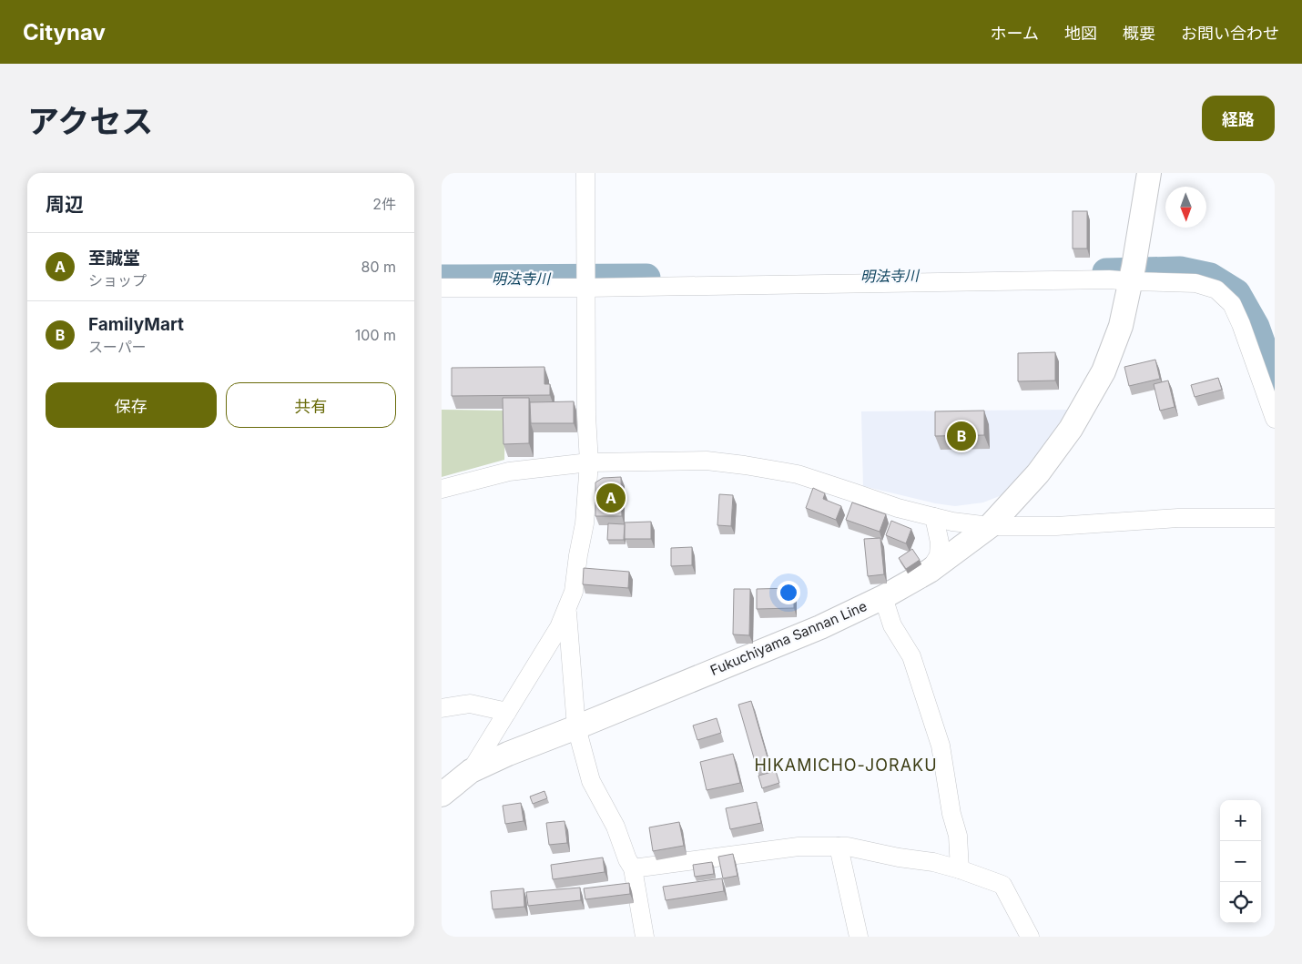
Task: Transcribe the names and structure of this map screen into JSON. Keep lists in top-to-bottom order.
{
  "streets": {
    "main road": ["Fukuchiyama Sannan Line"]
  },
  "districts": ["HIKAMICHO-JORAKU"],
  "water": ["明法寺川"],
  "north": "bottom",
  "page": {
    "header": "Citynav",
    "nav": [
      "ホーム",
      "地図",
      "概要",
      "お問い合わせ"
    ],
    "title": "アクセス",
    "buttons": [
      "経路",
      ["保存", "共有"]
    ],
    "heading": ["周辺", "2件"],
    "list": [
      {
        "mark": "A",
        "name": "至誠堂",
        "note": "ショップ",
        "value": "80 m"
      },
      {
        "mark": "B",
        "name": "FamilyMart",
        "note": "スーパー",
        "value": "100 m"
      }
    ],
    "pins": ["B", "A"],
    "map_buttons": ["+", "−"]
  }
}
